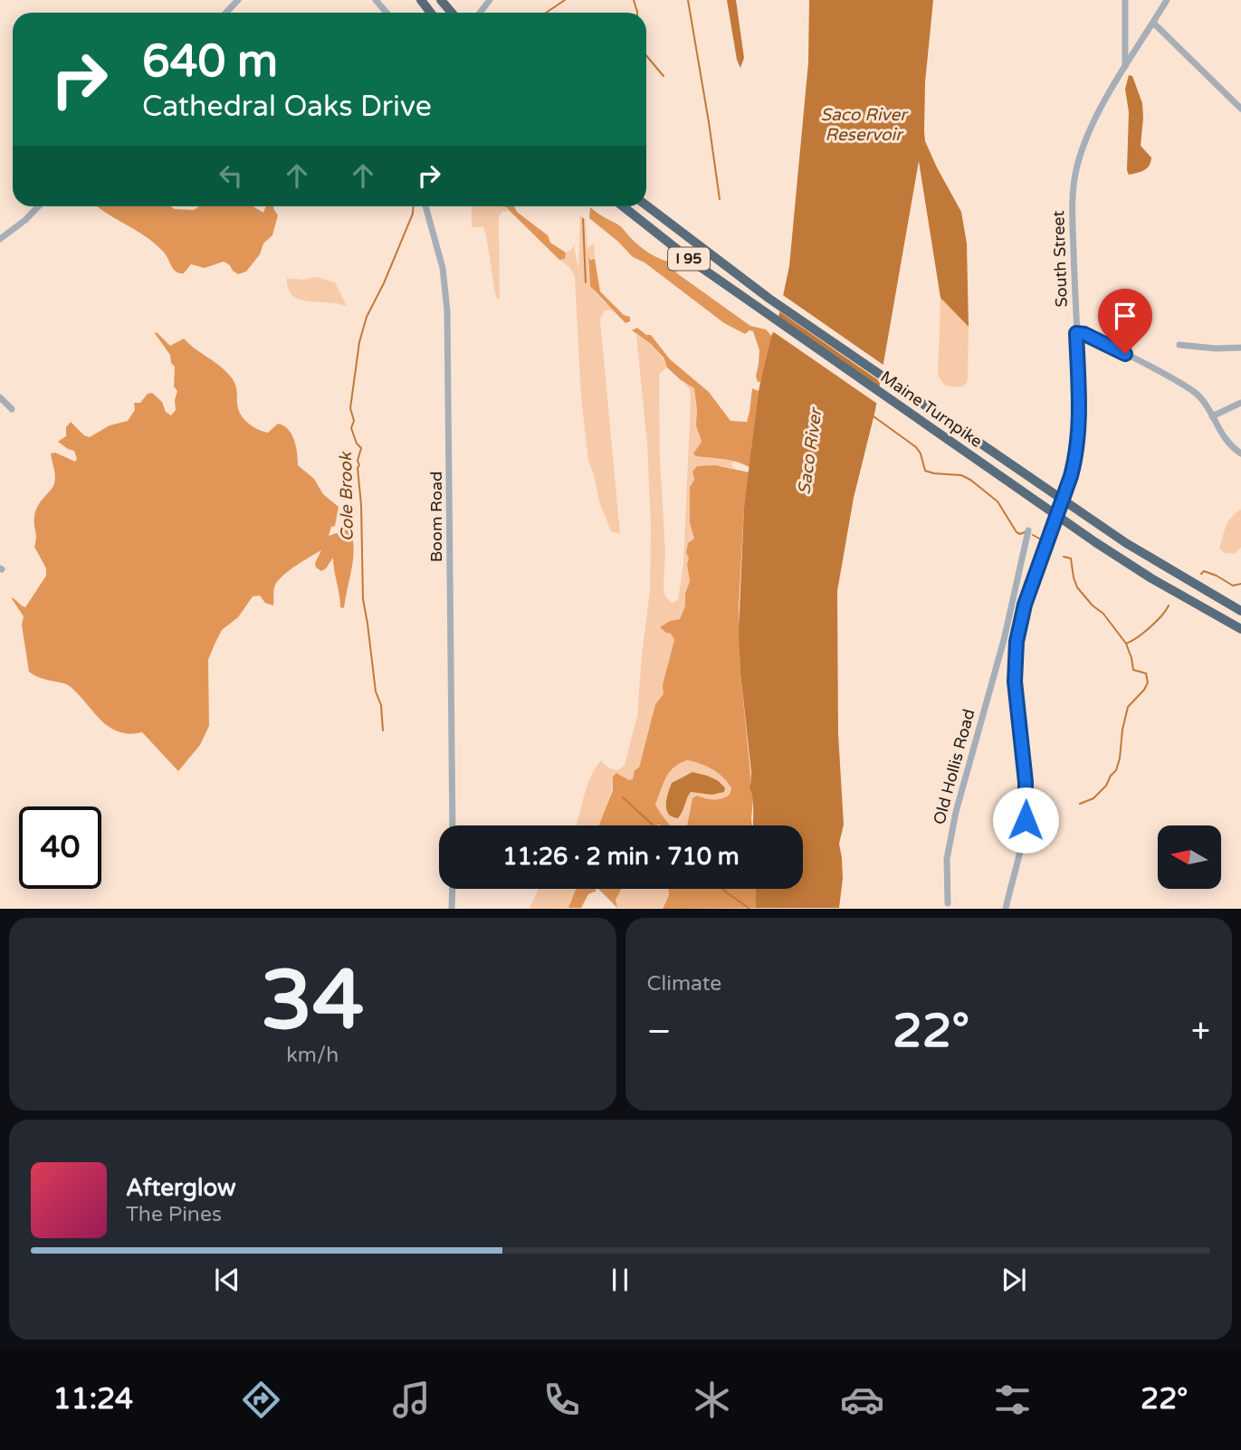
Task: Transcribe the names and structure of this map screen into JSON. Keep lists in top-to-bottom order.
{
  "streets": {
    "highway": ["I 95", "Maine Turnpike"],
    "street": ["South Street", "Boom Road", "Old Hollis Road"]
  },
  "water": ["Saco River Reservoir", "Saco River", "Cole Brook"],
  "north": "left",
  "page": {
    "turn": ["640 m", "Cathedral Oaks Drive"],
    "limit": "40",
    "trip": "11:26 · 2 min · 710 m",
    "tile": [
      ["34", "km/h"],
      "Climate"
    ],
    "heat": ["−", "22°", "+"],
    "song": ["Afterglow", "The Pines"],
    "tabs": ["11:24", "22°"]
  }
}
